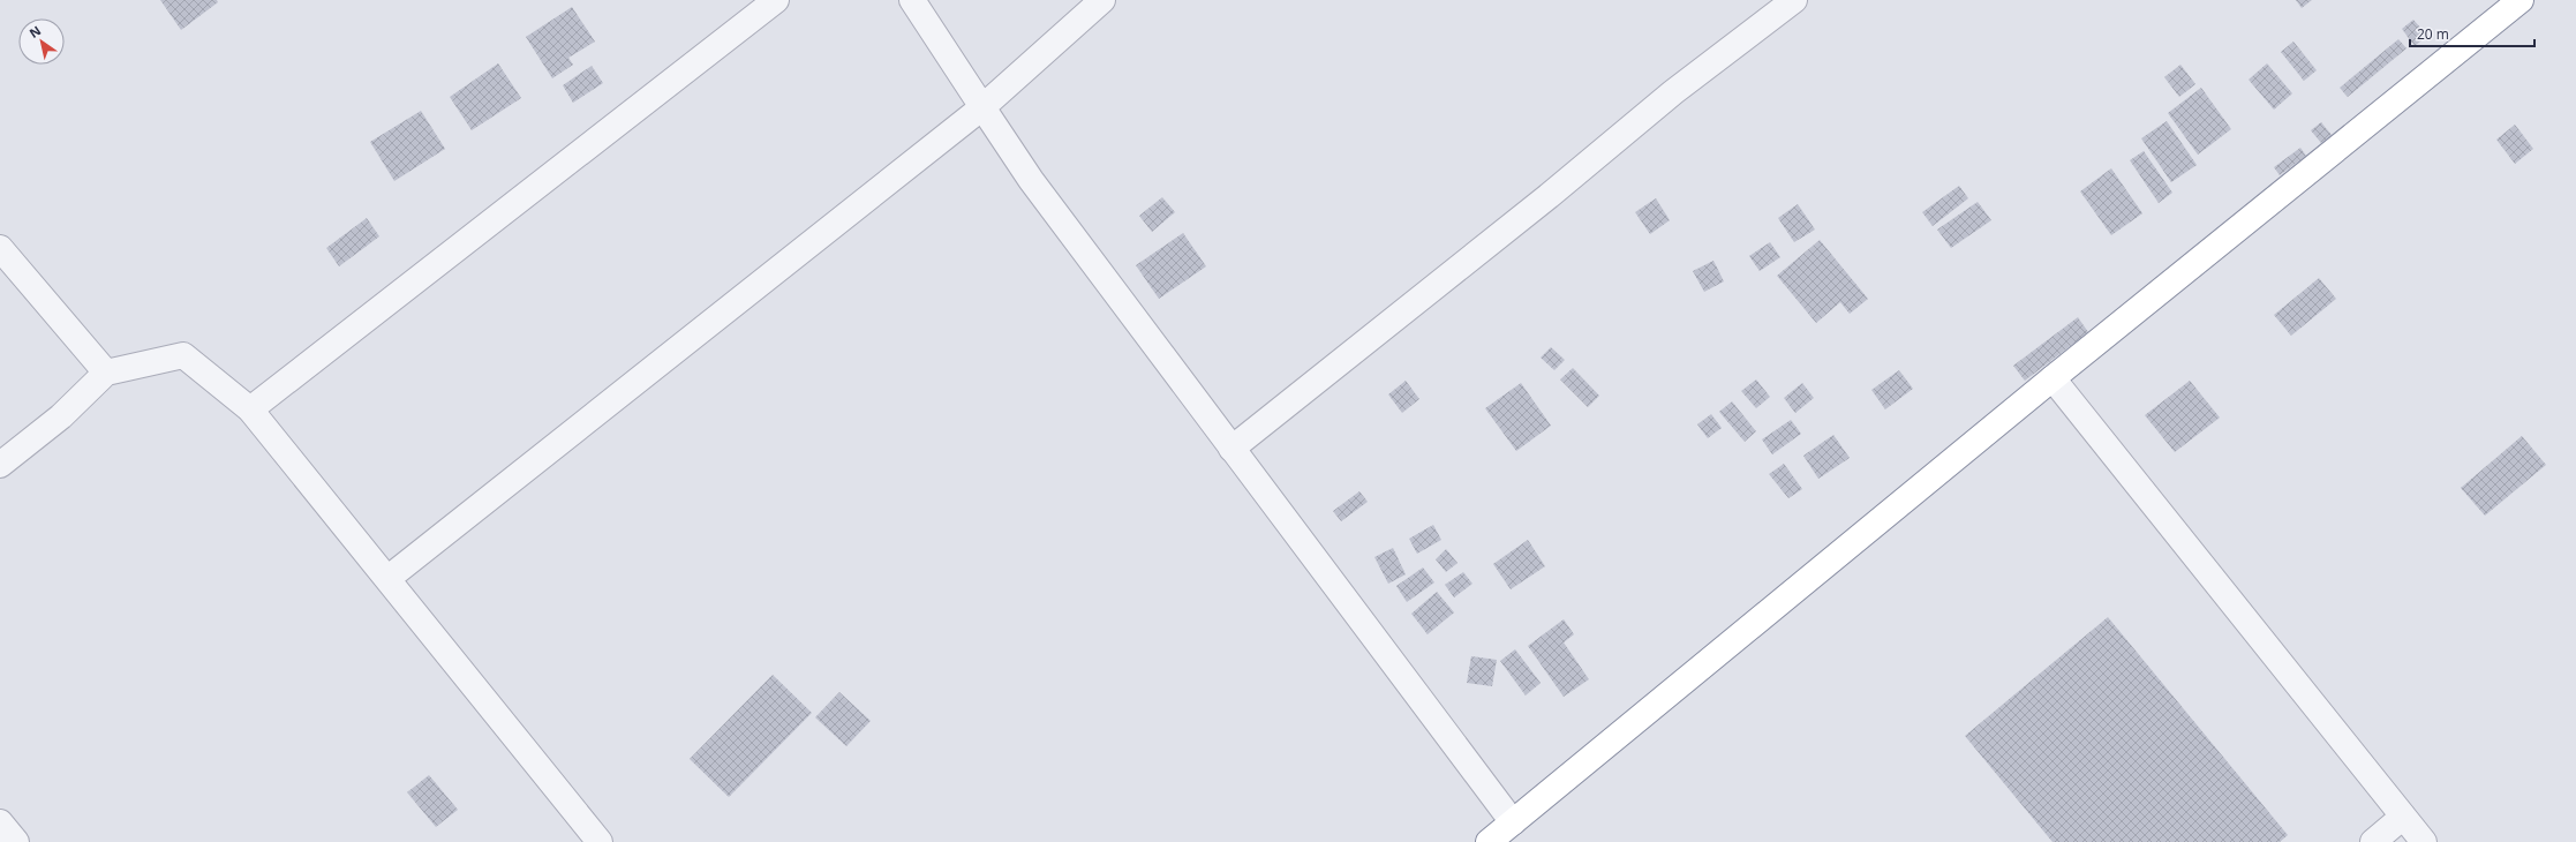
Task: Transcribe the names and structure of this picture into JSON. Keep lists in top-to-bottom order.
{
  "scale_bar": "20 m",
  "north": "top left"
}
